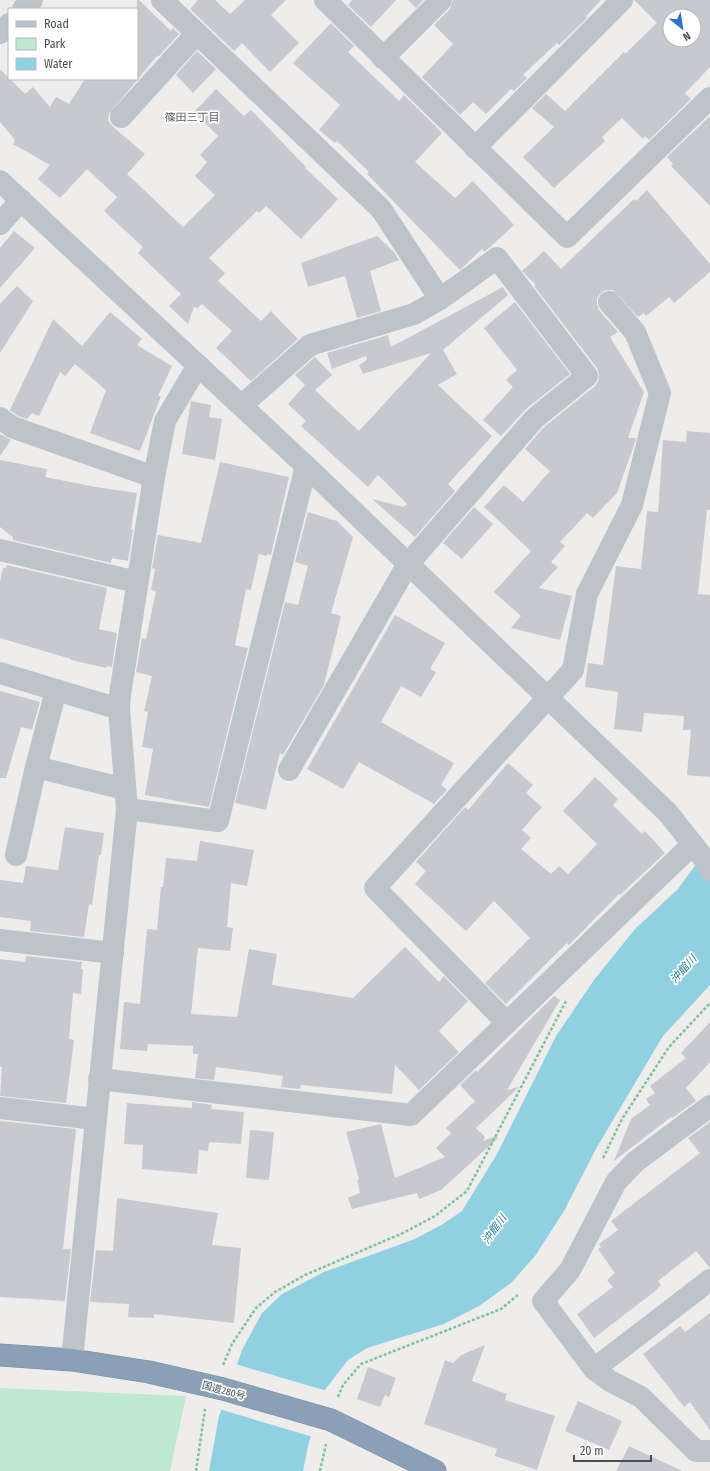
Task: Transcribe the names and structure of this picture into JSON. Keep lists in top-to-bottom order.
{
  "streets": {
    "highway": ["国道280号"]
  },
  "districts": ["篠田三丁目"],
  "water": ["沖館川"],
  "legend": ["Road", "Park", "Water"],
  "scale_bar": "20 m",
  "north": "bottom right"
}
